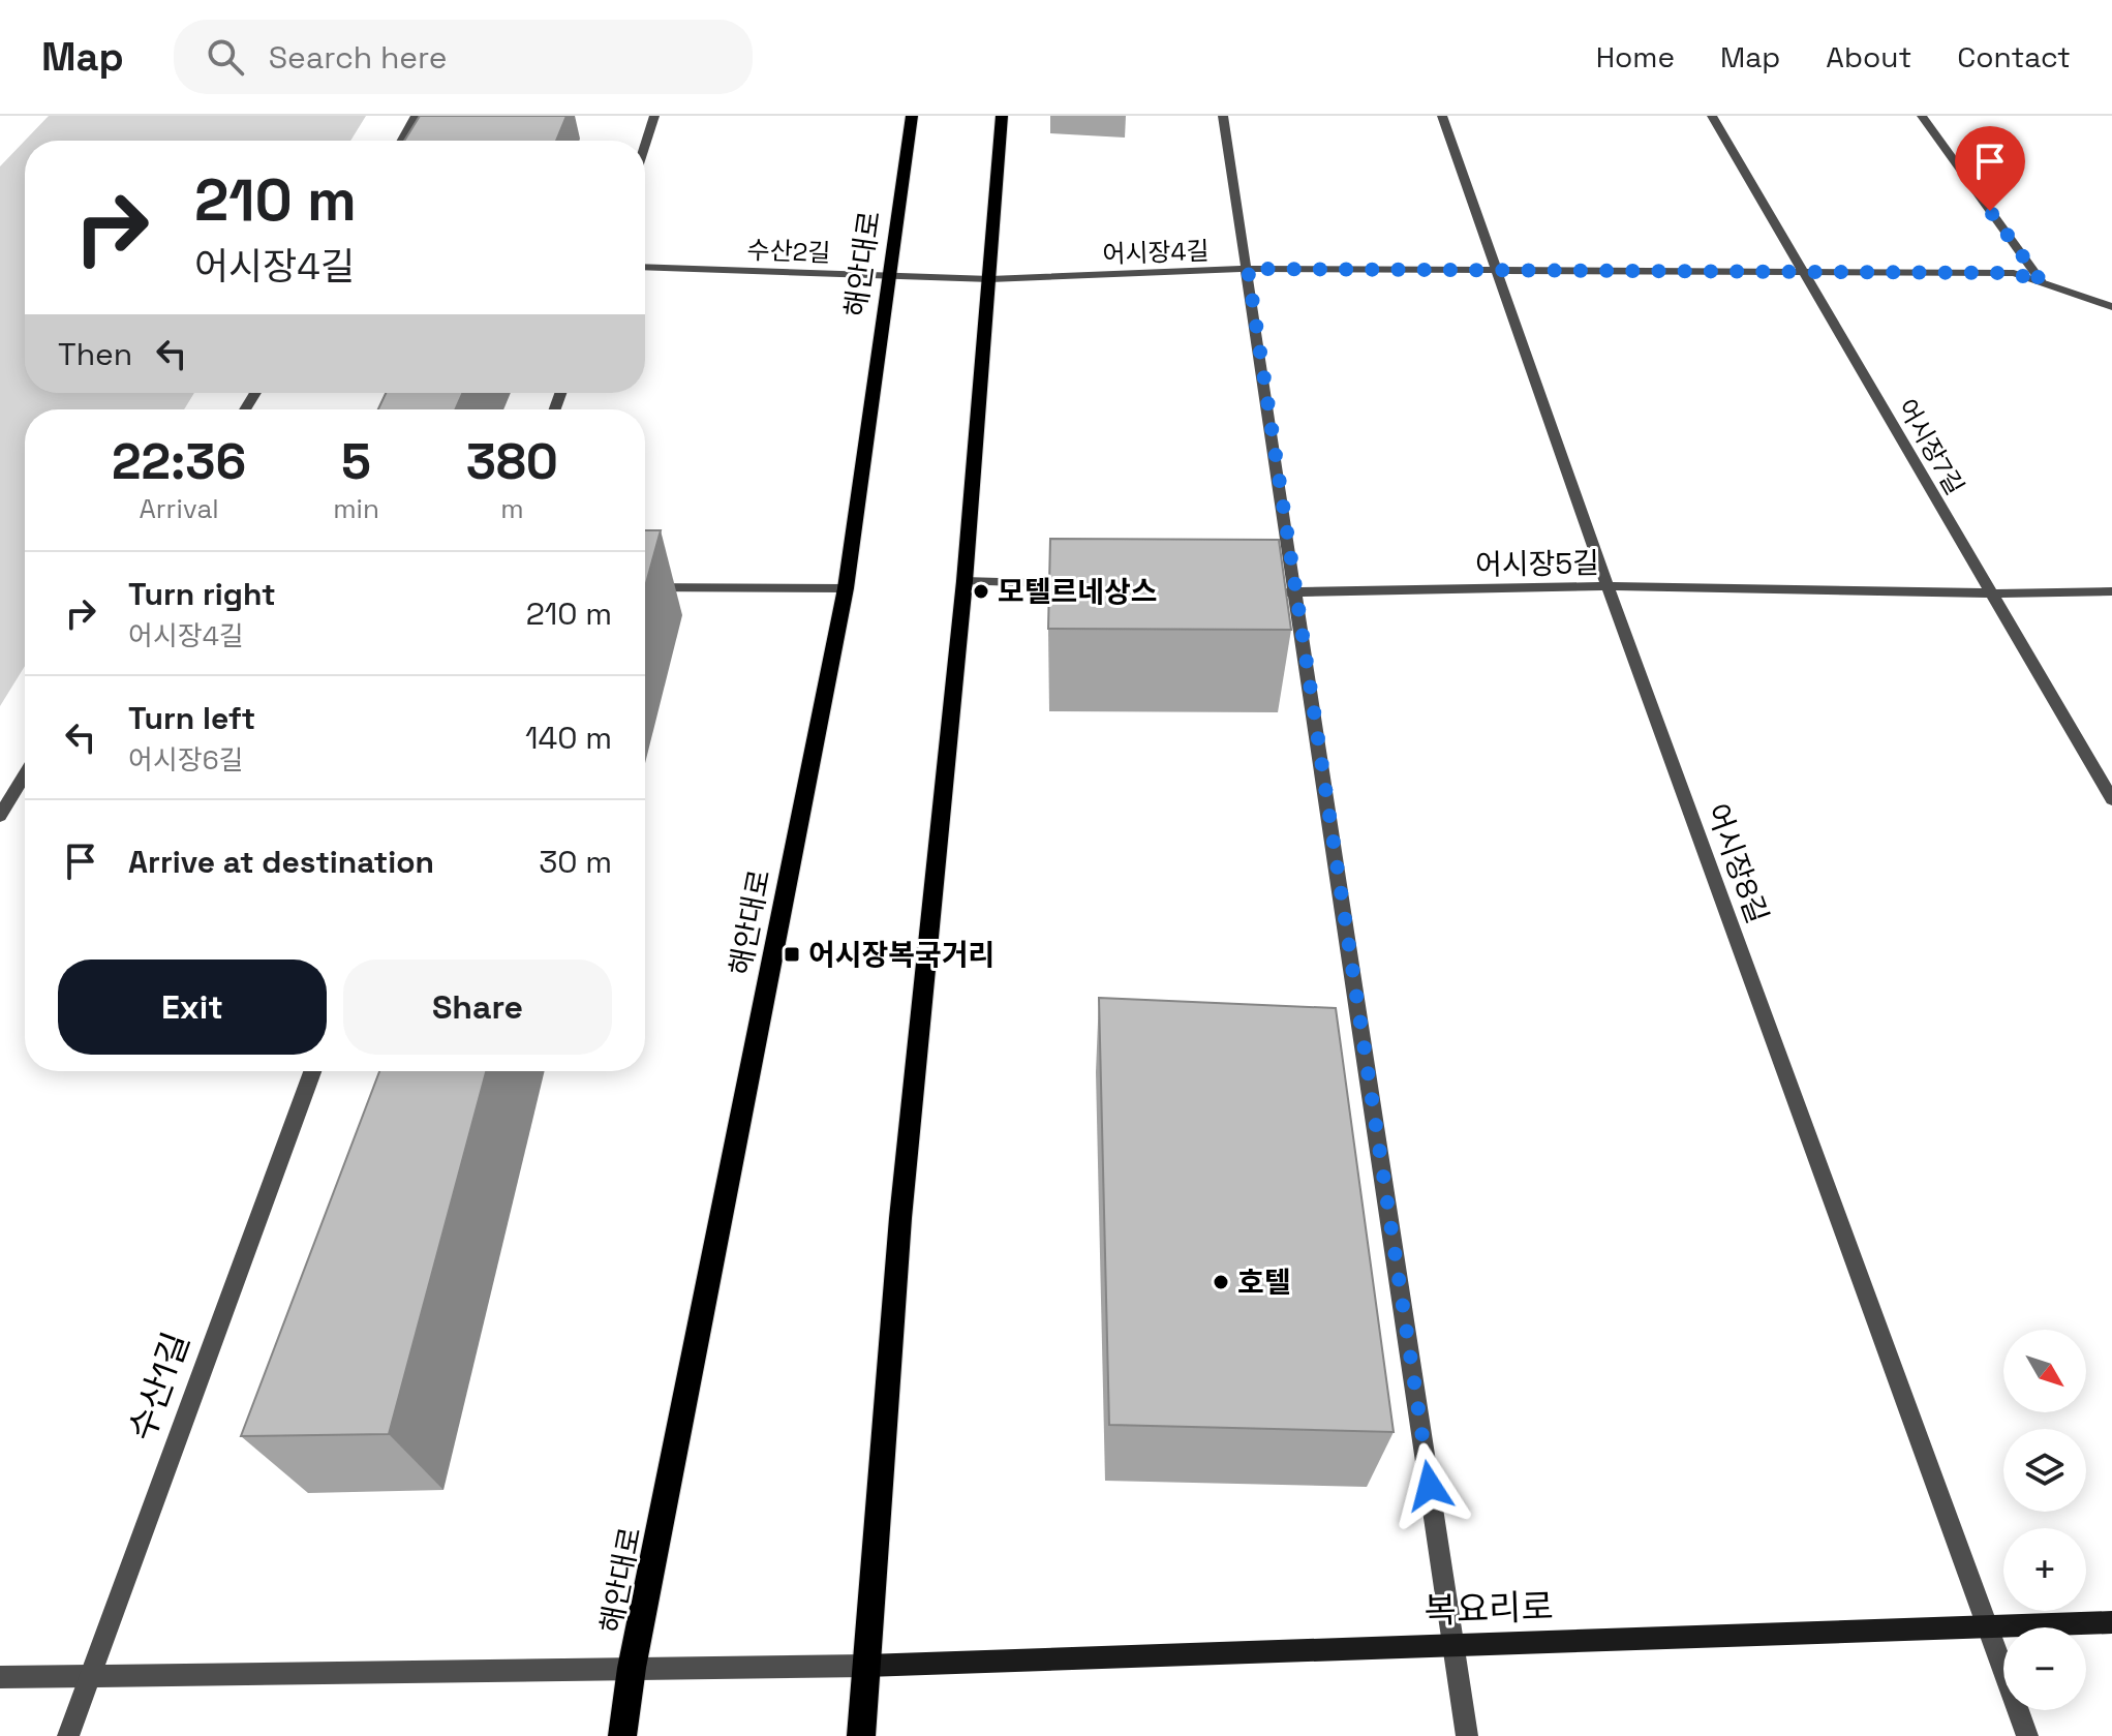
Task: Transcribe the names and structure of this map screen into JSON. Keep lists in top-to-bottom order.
{
  "streets": {
    "main road": ["해안대로", "복요리로"],
    "street": [
      "수산2길",
      "어시장4길",
      "어시장7길",
      "어시장5길",
      "어시장8길",
      "수산1길"
    ]
  },
  "crossings": [
    ["수산2길", "어시장4길"],
    ["수산2길", "해안대로"],
    ["어시장4길", "어시장7길"],
    ["어시장4길", "어시장8길"],
    ["어시장7길", "어시장5길"],
    ["어시장5길", "어시장8길"],
    ["어시장8길", "복요리로"]
  ],
  "places": {
    "other": ["모텔르네상스", "호텔"],
    "transit": ["어시장복국거리"]
  },
  "north": "bottom right",
  "page": {
    "header": "Map",
    "search": "Search here",
    "nav": [
      "Home",
      "Map",
      "About",
      "Contact"
    ],
    "turn": ["210 m", "어시장4길"],
    "then": "Then",
    "eta": [
      "22:36",
      "Arrival",
      "5",
      "min",
      "380",
      "m"
    ],
    "list": [
      {
        "name": "Turn right",
        "note": "어시장4길",
        "value": "210 m"
      },
      {
        "name": "Turn left",
        "note": "어시장6길",
        "value": "140 m"
      },
      {
        "name": "Arrive at destination",
        "value": "30 m"
      }
    ],
    "buttons": ["Exit", "Share"],
    "map_buttons": ["+", "−"]
  }
}
